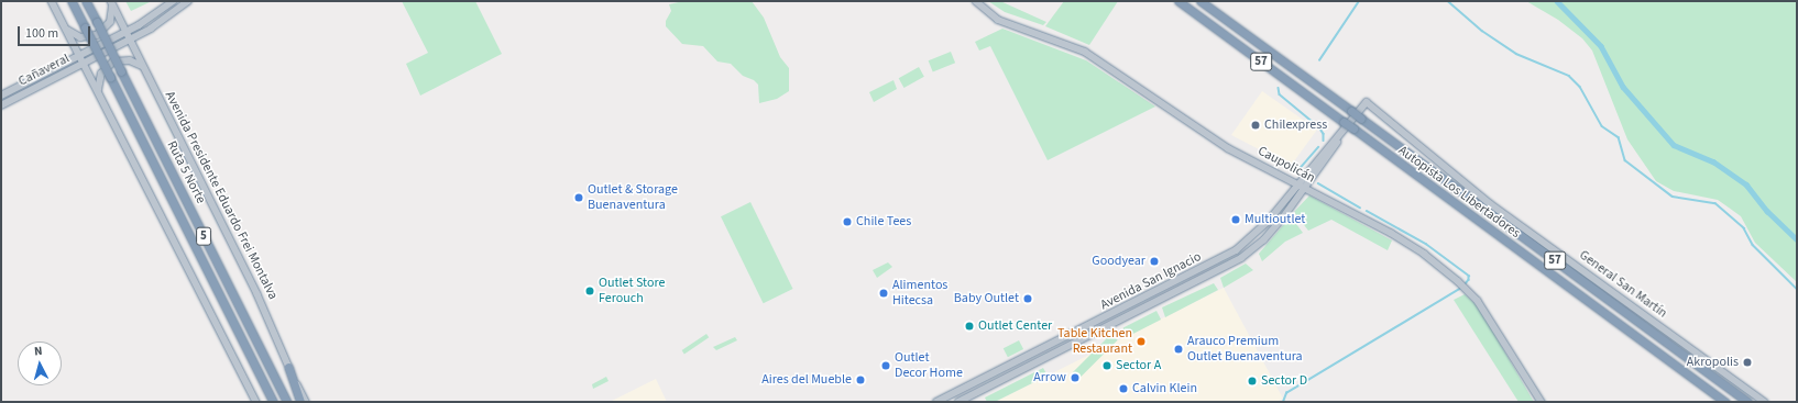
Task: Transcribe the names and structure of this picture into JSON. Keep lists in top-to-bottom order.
{
  "streets": {
    "highway": [
      "57",
      "Ruta 5 Norte",
      "Autopista Los Libertadores",
      "5"
    ],
    "main road": [
      "Cañaveral",
      "Caupolicán",
      "Avenida Presidente Eduardo Frei Montalva",
      "Avenida San Ignacio",
      "General San Martín"
    ]
  },
  "crossings": [
    ["Cañaveral", "Avenida Presidente Eduardo Frei Montalva"],
    ["Caupolicán", "Avenida San Ignacio"],
    ["Avenida San Ignacio", "General San Martín"]
  ],
  "places": [
    "Chilexpress",
    "Outlet & Storage Buenaventura",
    "Multioutlet",
    "Chile Tees",
    "Goodyear",
    "Outlet Store Ferouch",
    "Alimentos Hitecsa",
    "Baby Outlet",
    "Outlet Center",
    "Table Kitchen Restaurant",
    "Arauco Premium Outlet Buenaventura",
    "Akropolis",
    "Outlet Decor Home",
    "Sector A",
    "Arrow",
    "Aires del Mueble",
    "Sector D",
    "Calvin Klein"
  ],
  "scale_bar": "100 m",
  "north": "top"
}
